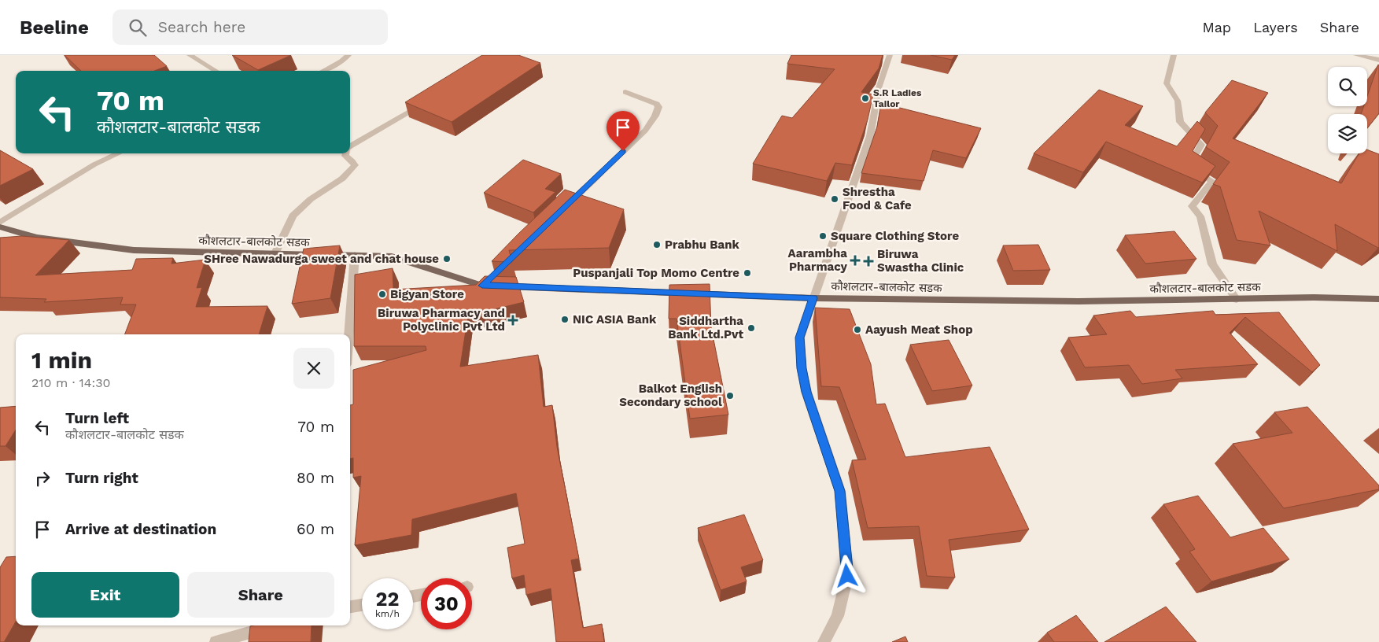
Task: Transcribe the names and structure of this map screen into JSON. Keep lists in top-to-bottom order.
{
  "streets": {
    "main road": ["कौशलटार-बालकोट सडक"]
  },
  "places": {
    "other": [
      "S.R Ladies Tailor",
      "Shrestha Food & Cafe",
      "Square Clothing Store",
      "Prabhu Bank",
      "SHree Nawadurga sweet and chat house",
      "Puspanjali Top Momo Centre",
      "Bigyan Store",
      "NIC ASIA Bank",
      "Siddhartha Bank Ltd.Pvt",
      "Aayush Meat Shop",
      "Balkot English Secondary school"
    ],
    "health": ["Aarambha Pharmacy", "Biruwa Swastha Clinic", "Biruwa Pharmacy and Polyclinic Pvt Ltd"]
  },
  "page": {
    "header": "Beeline",
    "search": "Search here",
    "nav": ["Map", "Layers", "Share"],
    "turn": ["70 m", "कौशलटार-बालकोट सडक"],
    "heading": ["1 min", "210 m · 14:30"],
    "list": [
      {
        "name": "Turn left",
        "note": "कौशलटार-बालकोट सडक",
        "value": "70 m"
      },
      {
        "name": "Turn right",
        "value": "80 m"
      },
      {
        "name": "Arrive at destination",
        "value": "60 m"
      }
    ],
    "buttons": ["Exit", "Share"],
    "speed": "22 km/h",
    "limit": "30"
  }
}
